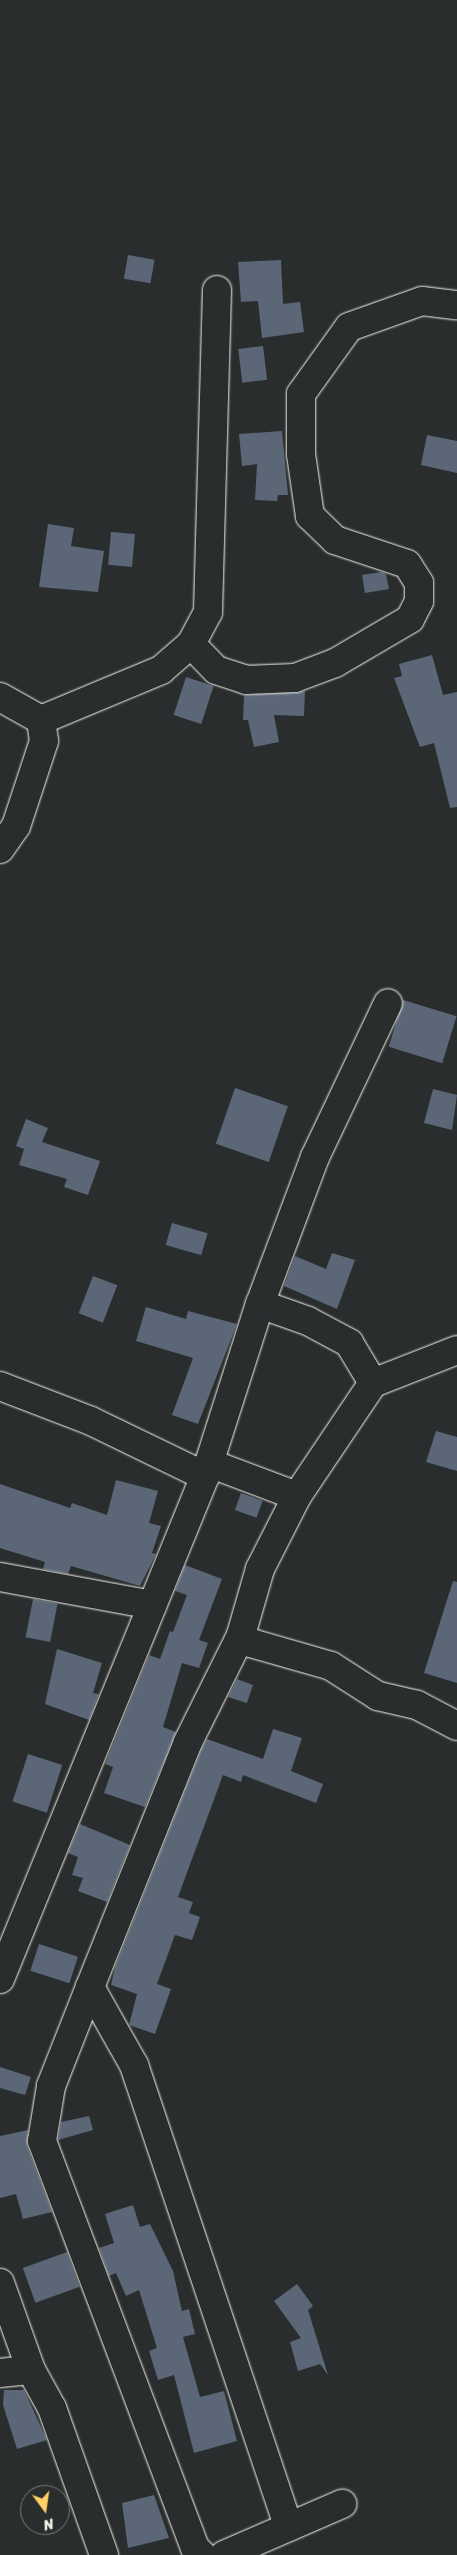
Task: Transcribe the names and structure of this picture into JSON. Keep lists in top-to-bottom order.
{
  "north": "bottom"
}
